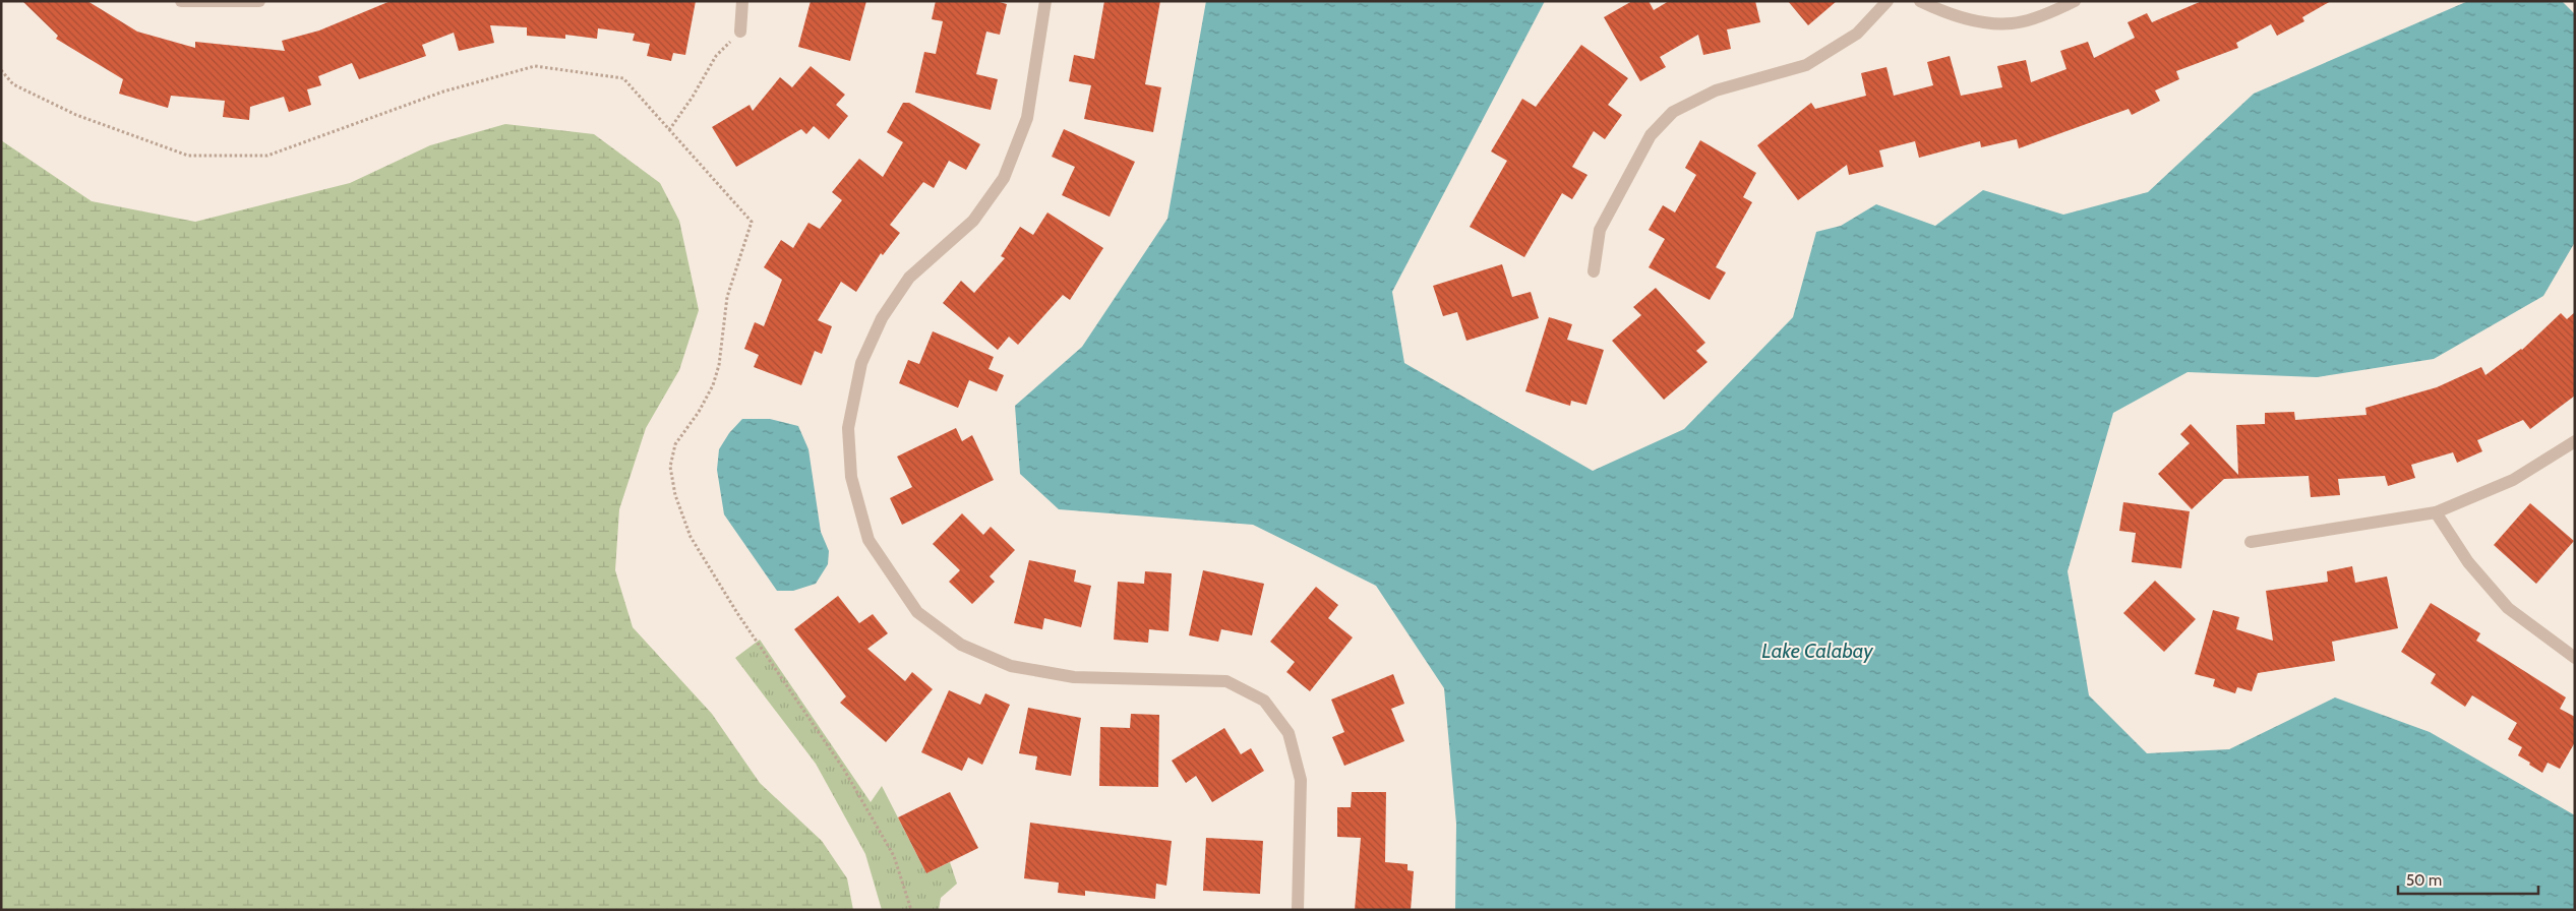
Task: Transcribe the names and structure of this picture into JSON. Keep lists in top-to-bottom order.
{
  "water": ["Lake Calabay"],
  "scale_bar": "50 m"
}
